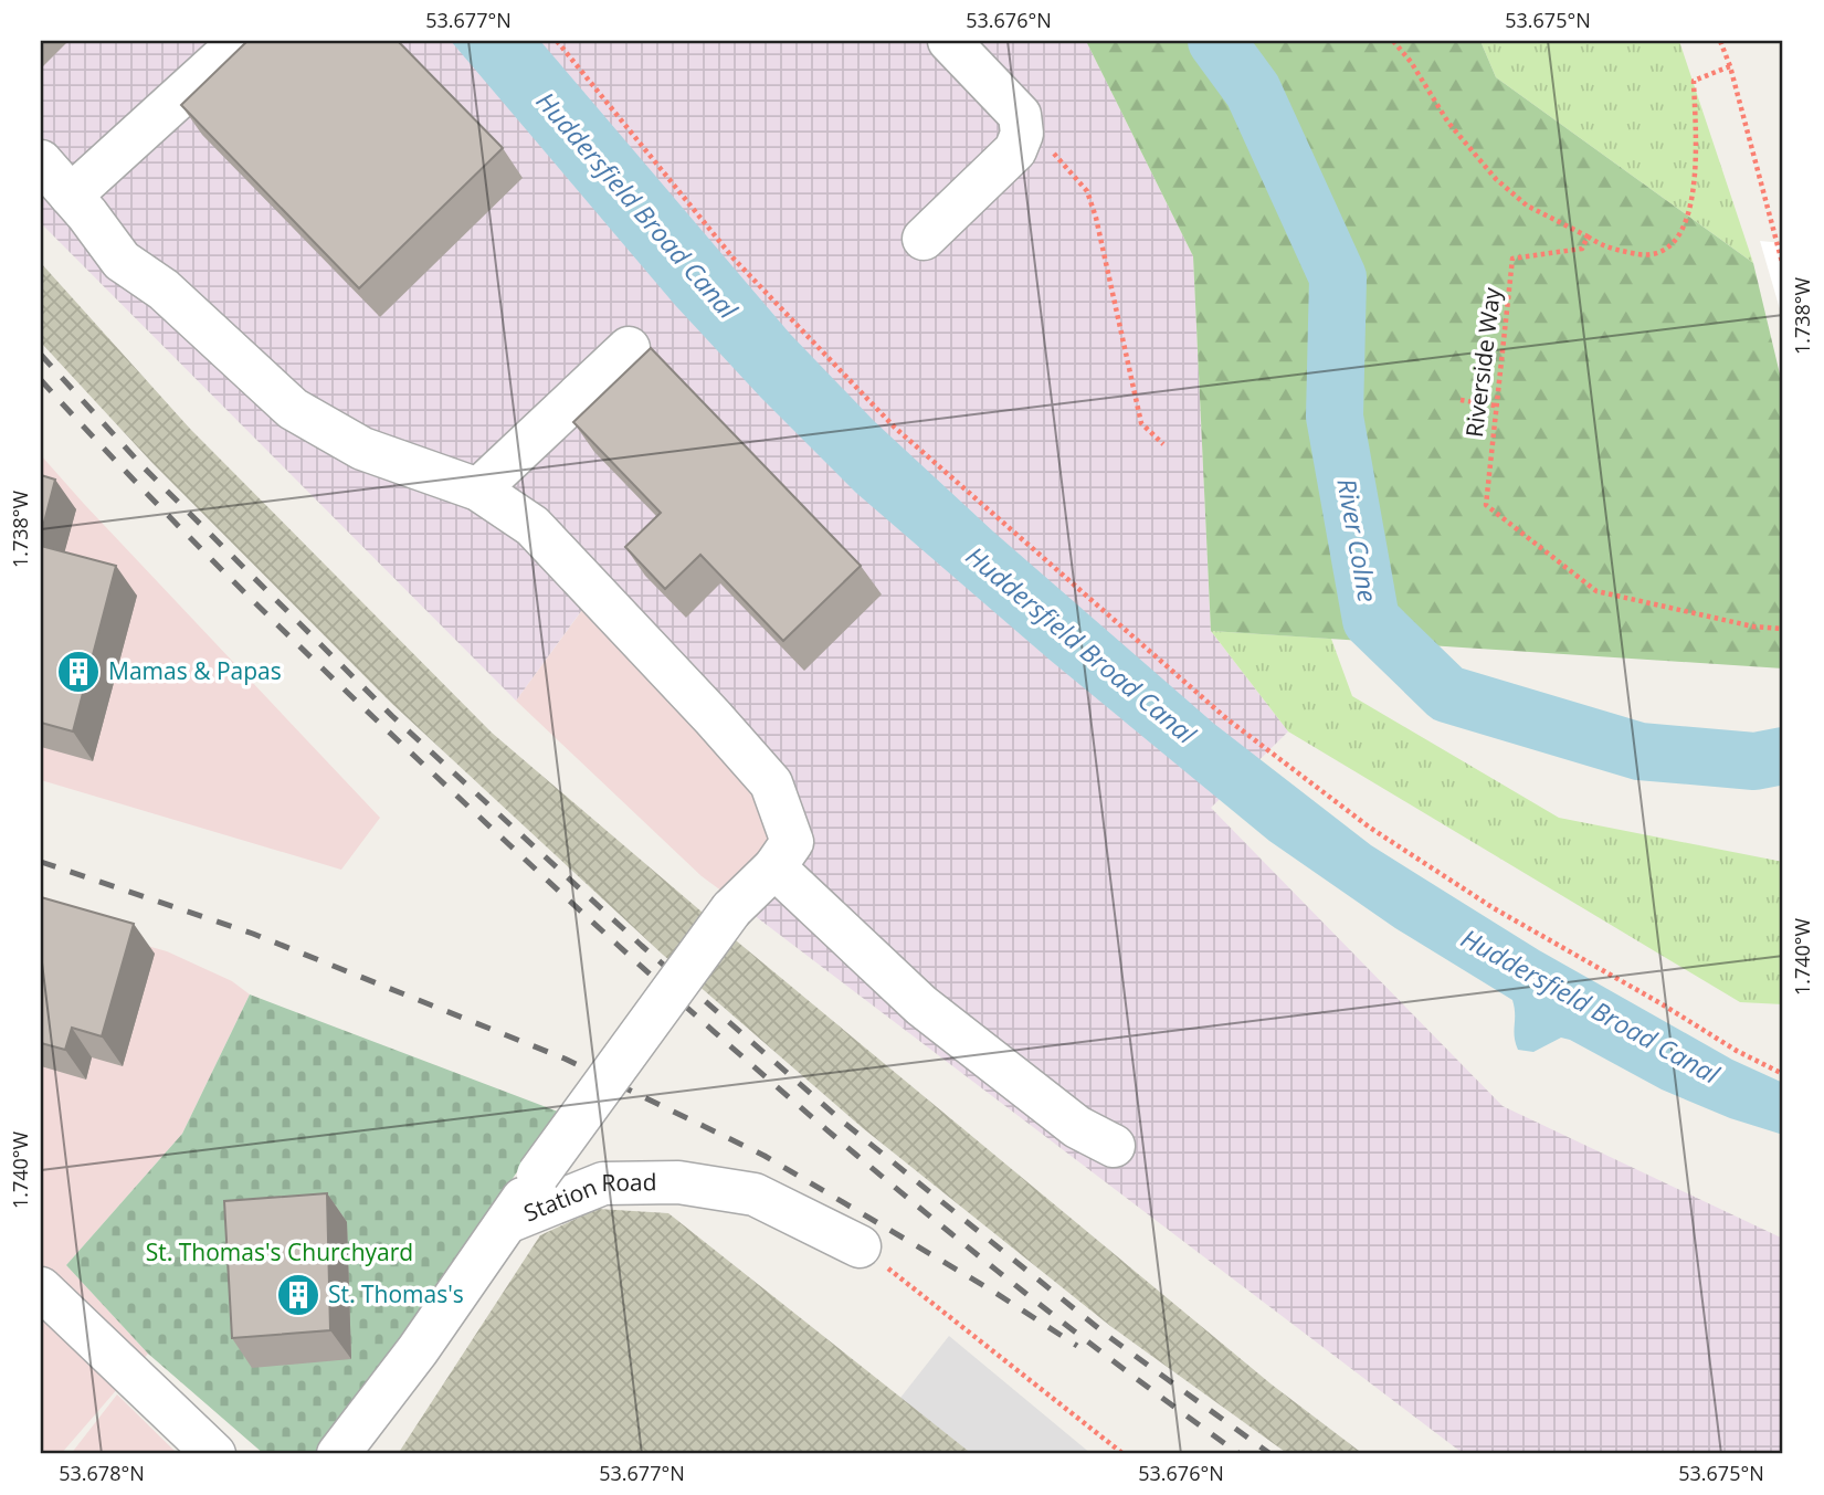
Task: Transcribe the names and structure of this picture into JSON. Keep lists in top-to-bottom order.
{
  "streets": {
    "street": ["Station Road"],
    "path": ["Riverside Way"]
  },
  "water": ["Huddersfield Broad Canal", "River Colne"],
  "parks": ["St. Thomas's Churchyard"],
  "places": {
    "building": ["Mamas & Papas", "St. Thomas's"]
  },
  "coordinates": [
    "53.677°N",
    "53.676°N",
    "53.675°N",
    "1.738°W",
    "1.740°W",
    "53.678°N"
  ]
}
